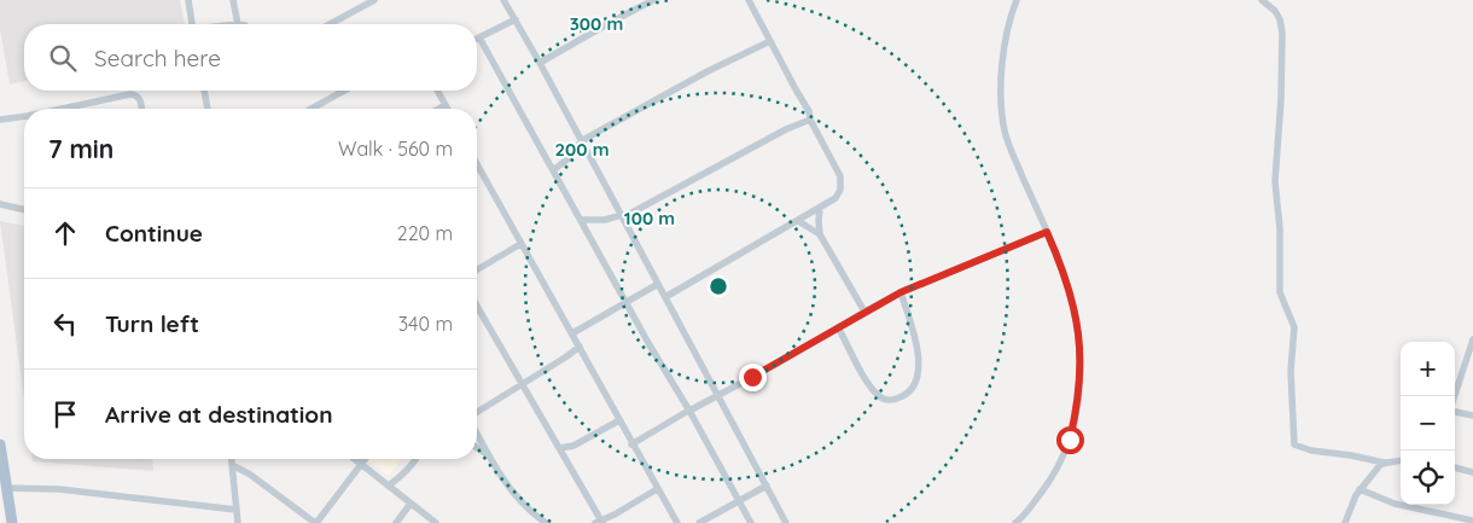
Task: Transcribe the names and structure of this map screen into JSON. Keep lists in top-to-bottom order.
{
  "page": {
    "search": "Search here",
    "heading": ["7 min", "Walk · 560 m"],
    "list": [
      ["Continue", "220 m"],
      ["Turn left", "340 m"],
      "Arrive at destination"
    ],
    "map_buttons": ["+", "−"]
  },
  "rings": ["300 m", "200 m", "100 m"]
}
